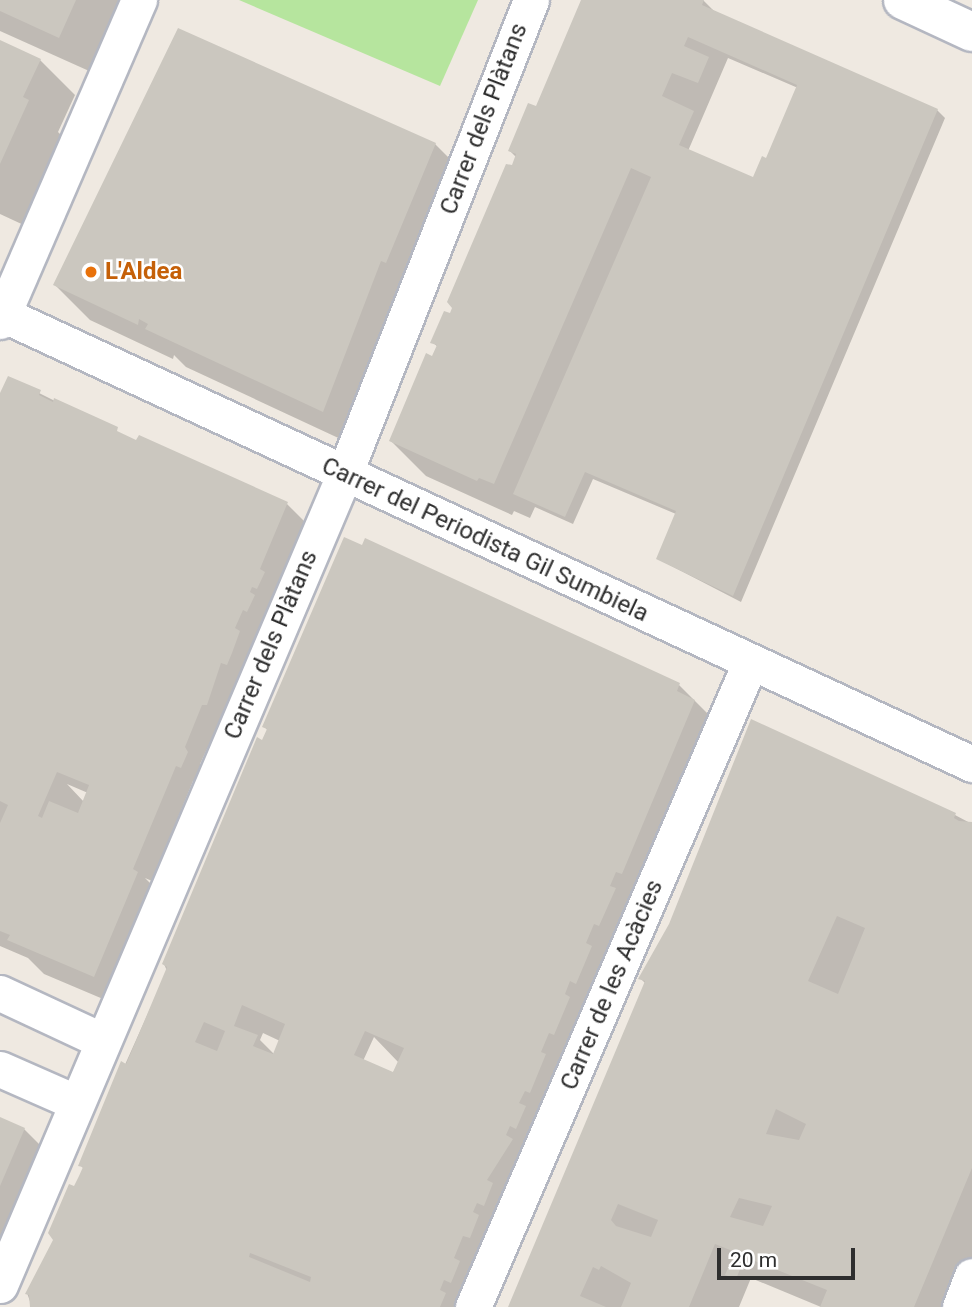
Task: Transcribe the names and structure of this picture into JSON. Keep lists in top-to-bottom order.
{
  "streets": {
    "street": ["Carrer dels Plàtans", "Carrer del Periodista Gil Sumbiela", "Carrer de les Acàcies"]
  },
  "crossings": [
    ["Carrer dels Plàtans", "Carrer del Periodista Gil Sumbiela"],
    ["Carrer del Periodista Gil Sumbiela", "Carrer de les Acàcies"]
  ],
  "places": ["L'Aldea"],
  "scale_bar": "20 m"
}
